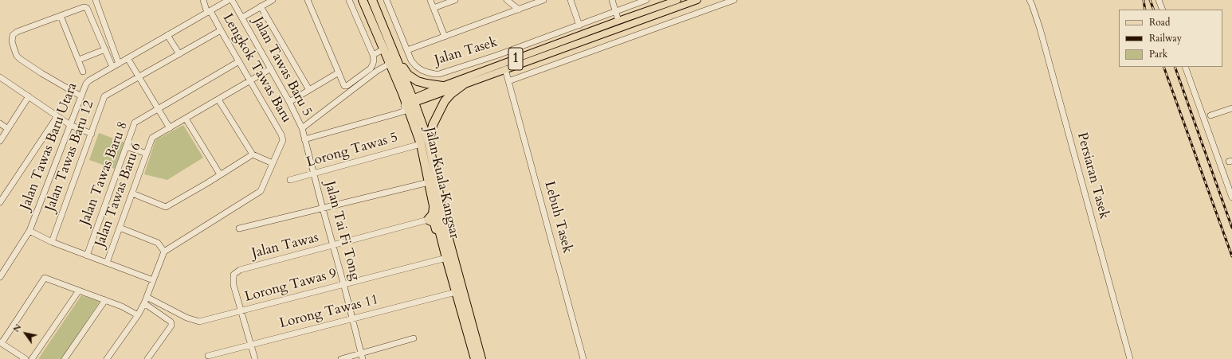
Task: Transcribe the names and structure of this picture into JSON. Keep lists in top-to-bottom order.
{
  "streets": {
    "highway": ["Jalan Kuala Kangsar"],
    "main road": ["1"],
    "street": [
      "Jalan Tasek",
      "Jalan Tawas Baru 5",
      "Lengkok Tawas Baru",
      "Jalan Tawas Baru Utara",
      "Lorong Tawas 5",
      "Jalan Tawas Baru 12",
      "Jalan Tawas Baru 8",
      "Persiaran Tasek",
      "Jalan Tawas Baru 6",
      "Lebuh Tasek",
      "Jalan Tai Fi Tong",
      "Jalan Tawas",
      "Lorong Tawas 9",
      "Lorong Tawas 11"
    ]
  },
  "crossings": [
    ["1", "Jalan Kuala Kangsar"],
    ["1", "Lebuh Tasek"],
    ["Jalan Tawas Baru 5", "Jalan Tawas Baru 6"],
    ["Jalan Tawas Baru 5", "Jalan Tai Fi Tong"],
    ["Lengkok Tawas Baru", "Jalan Tawas Baru Utara"],
    ["Lengkok Tawas Baru", "Jalan Tawas Baru 12"],
    ["Lengkok Tawas Baru", "Jalan Tawas Baru 8"],
    ["Lengkok Tawas Baru", "Jalan Tawas Baru 6"],
    ["Lorong Tawas 5", "Jalan Kuala Kangsar"],
    ["Lorong Tawas 5", "Jalan Tai Fi Tong"],
    ["Jalan Kuala Kangsar", "Jalan Tawas"],
    ["Jalan Kuala Kangsar", "Lorong Tawas 9"],
    ["Jalan Kuala Kangsar", "Lorong Tawas 11"],
    ["Jalan Tai Fi Tong", "Jalan Tawas"],
    ["Jalan Tai Fi Tong", "Lorong Tawas 9"],
    ["Jalan Tai Fi Tong", "Lorong Tawas 11"],
    ["Jalan Tawas", "Lorong Tawas 9"]
  ],
  "legend": ["Road", "Railway", "Park"],
  "north": "top left"
}
